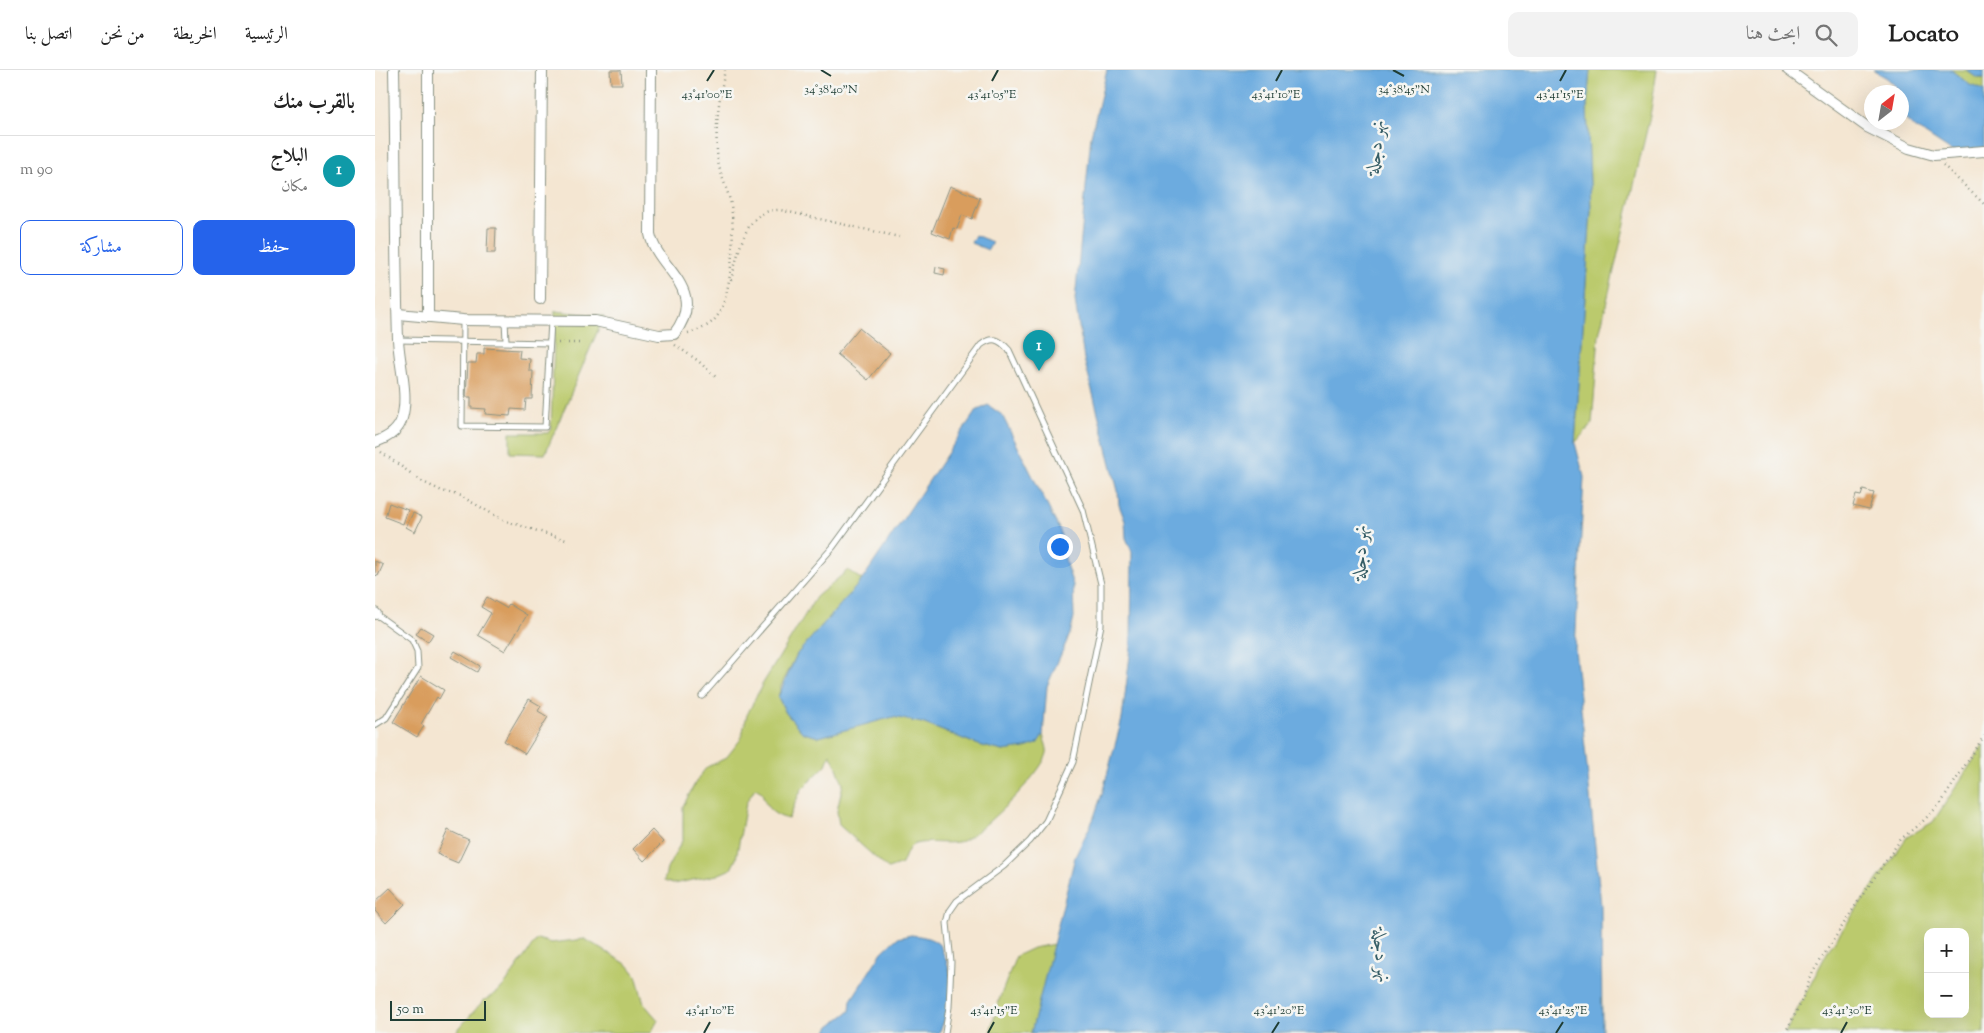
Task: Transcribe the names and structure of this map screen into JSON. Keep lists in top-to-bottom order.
{
  "water": ["نهر دجلة"],
  "scale_bar": "50 m",
  "north": "top right",
  "page": {
    "header": "Locato",
    "search": "ابحث هنا",
    "nav": [
      "الرئيسية",
      "الخريطة",
      "من نحن",
      "اتصل بنا"
    ],
    "heading": "بالقرب منك",
    "list": [
      {
        "mark": "1",
        "name": "البلاج",
        "note": "مكان",
        "value": "90 m"
      }
    ],
    "buttons": ["حفظ", "مشاركة"],
    "pins": "1",
    "map_buttons": ["+", "−"],
    "scale": "50 m"
  },
  "coordinates": [
    "34°38'40\"N",
    "34°38'45\"N",
    "43°41'00\"E",
    "43°41'05\"E",
    "43°41'10\"E",
    "43°41'15\"E",
    "43°41'20\"E",
    "43°41'25\"E",
    "43°41'30\"E"
  ]
}
